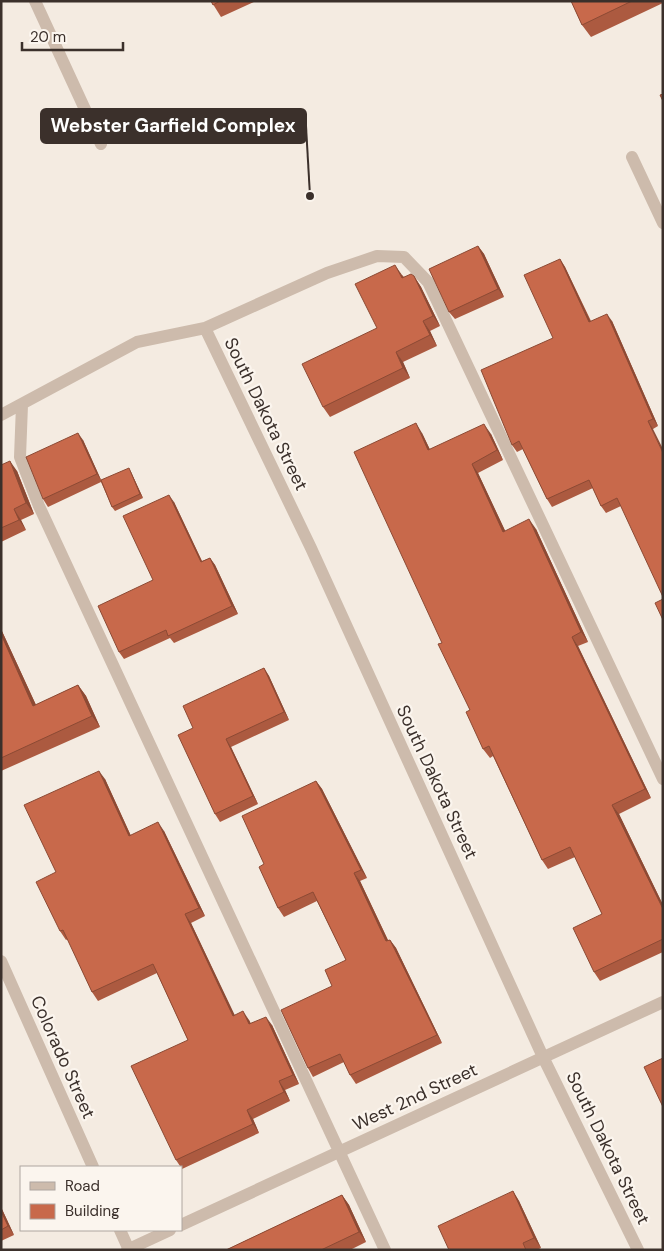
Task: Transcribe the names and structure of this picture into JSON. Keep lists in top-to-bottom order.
{
  "streets": {
    "street": ["South Dakota Street", "Colorado Street", "West 2nd Street"]
  },
  "crossings": [
    ["South Dakota Street", "West 2nd Street"]
  ],
  "places": ["Webster Garfield Complex"],
  "legend": ["Road", "Building"],
  "scale_bar": "20 m"
}
